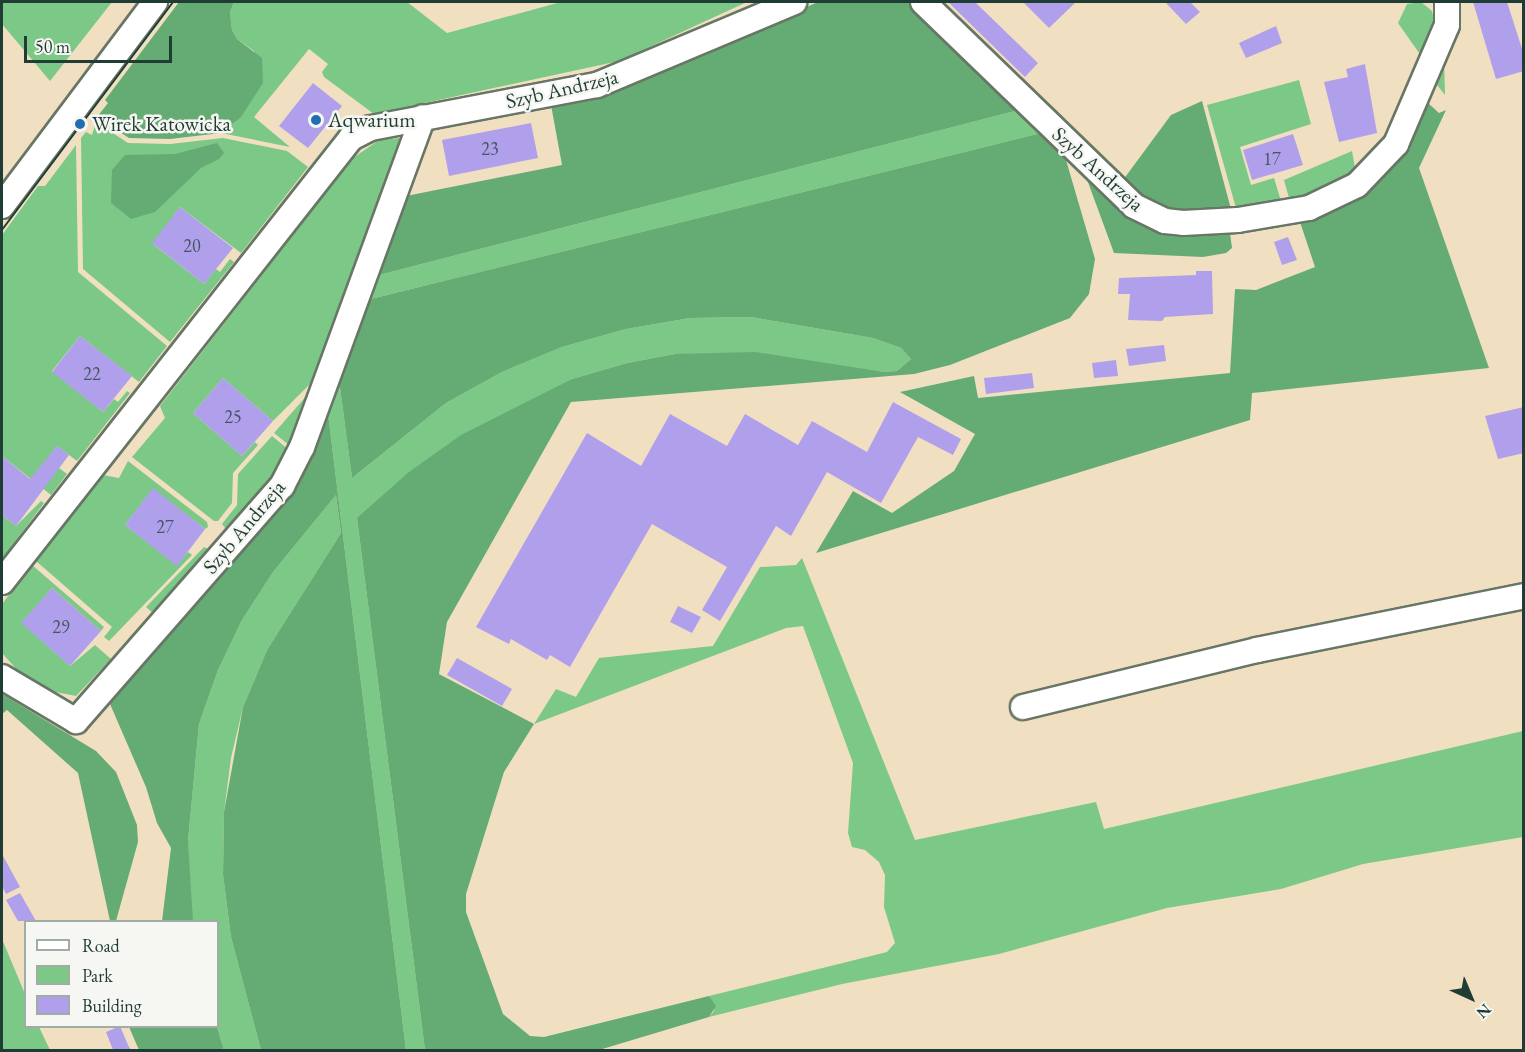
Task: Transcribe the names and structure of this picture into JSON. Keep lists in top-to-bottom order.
{
  "streets": {
    "street": ["Szyb Andrzeja"]
  },
  "places": ["Aqwarium", "Wirek Katowicka"],
  "house_numbers": [
    "23",
    "17",
    "20",
    "22",
    "25",
    "27",
    "29"
  ],
  "legend": ["Road", "Park", "Building"],
  "scale_bar": "50 m",
  "north": "bottom right"
}
